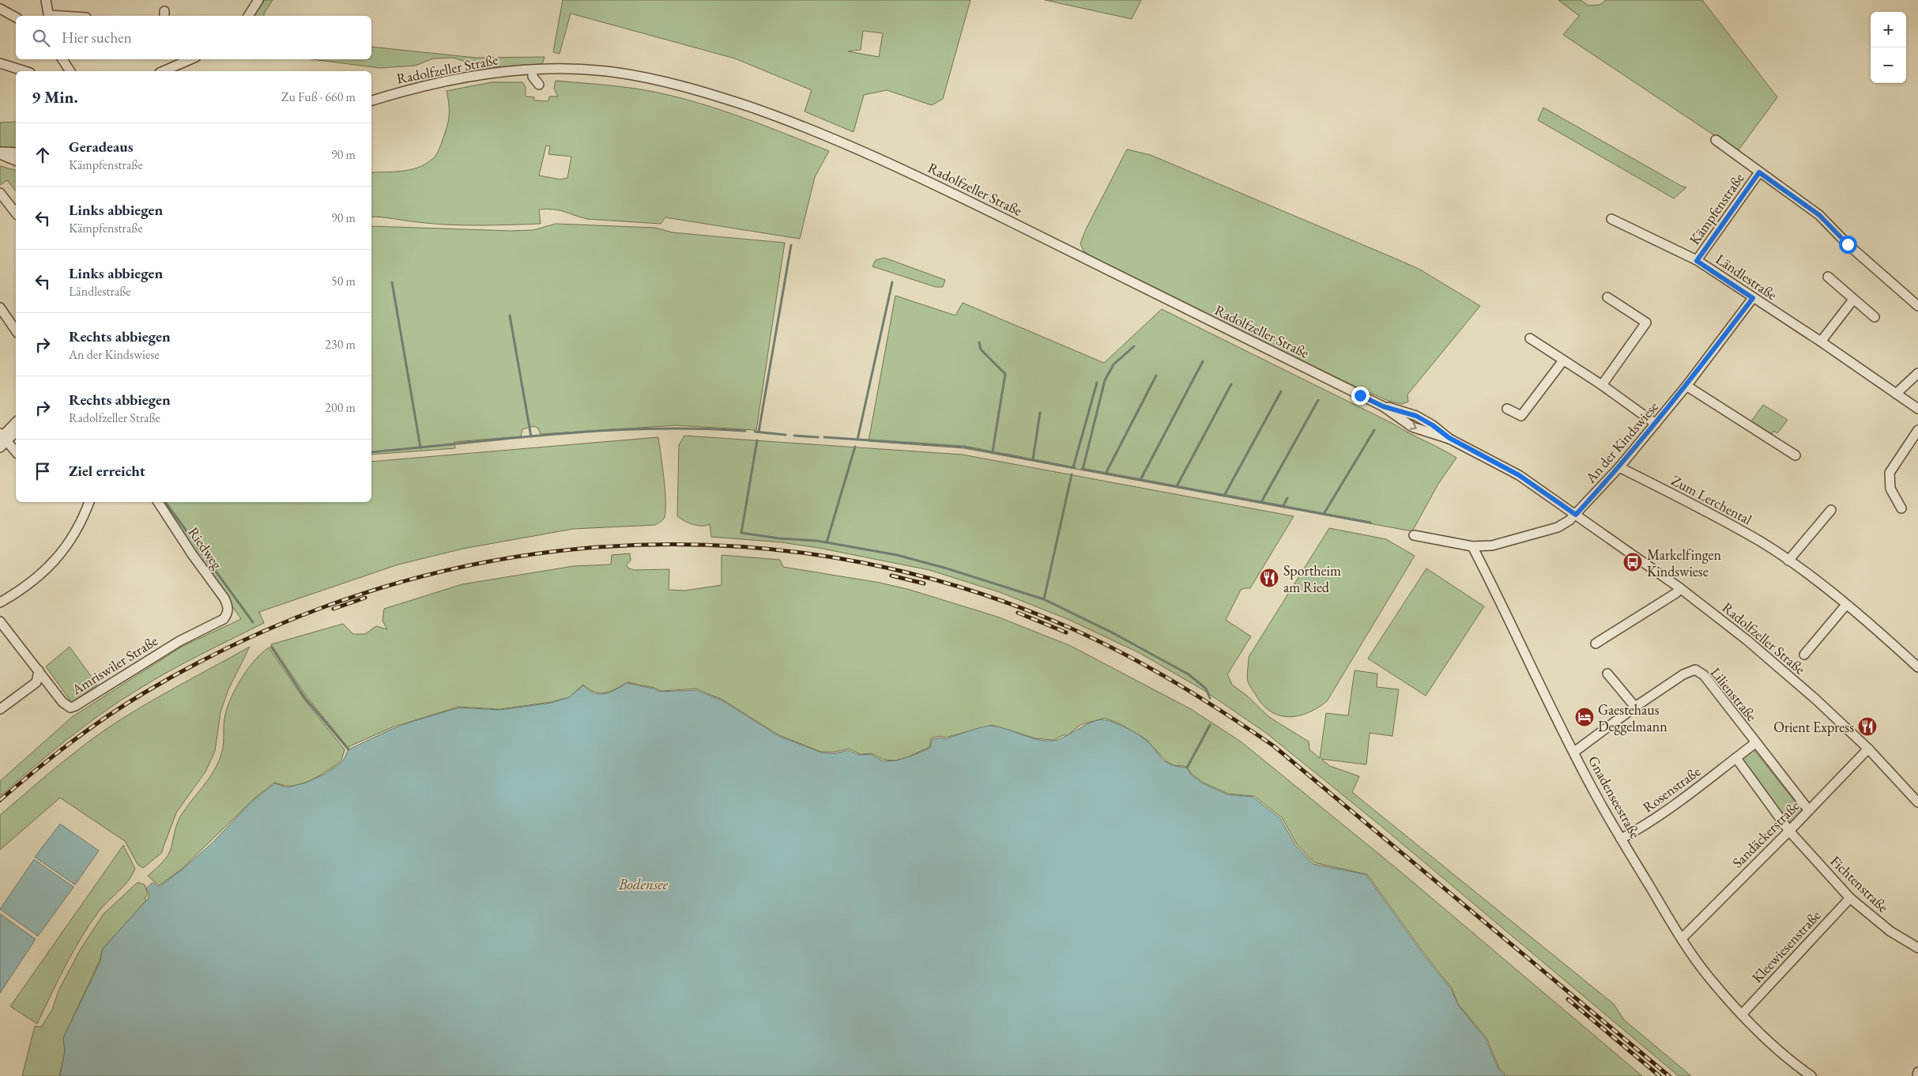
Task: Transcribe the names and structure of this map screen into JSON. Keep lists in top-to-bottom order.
{
  "streets": {
    "street": [
      "Radolfzeller Straße",
      "Kämpfenstraße",
      "Ländlestraße",
      "An der Kindswiese",
      "Zum Lerchental",
      "Riedweg",
      "Amriswiler Straße",
      "Lilienstraße",
      "Rosenstraße",
      "Gnadenseestraße",
      "Sandäckerstraße",
      "Fichtenstraße",
      "Kleewiesenstraße"
    ]
  },
  "crossings": [
    ["Radolfzeller Straße", "An der Kindswiese"],
    ["Radolfzeller Straße", "Sandäckerstraße"],
    ["Kämpfenstraße", "Ländlestraße"],
    ["Ländlestraße", "An der Kindswiese"],
    ["An der Kindswiese", "Zum Lerchental"],
    ["Riedweg", "Amriswiler Straße"],
    ["Lilienstraße", "Rosenstraße"],
    ["Lilienstraße", "Gnadenseestraße"],
    ["Lilienstraße", "Sandäckerstraße"],
    ["Rosenstraße", "Gnadenseestraße"],
    ["Gnadenseestraße", "Sandäckerstraße"],
    ["Gnadenseestraße", "Kleewiesenstraße"],
    ["Sandäckerstraße", "Fichtenstraße"],
    ["Fichtenstraße", "Kleewiesenstraße"]
  ],
  "water": ["Bodensee"],
  "places": {
    "bus stop": ["Markelfingen Kindswiese"],
    "restaurant": ["Sportheim am Ried", "Orient Express"],
    "hotel": ["Gaestehaus Deggelmann"]
  },
  "page": {
    "map_buttons": ["+", "−"],
    "search": "Hier suchen",
    "heading": ["9 Min.", "Zu Fuß · 660 m"],
    "list": [
      ["Geradeaus", "Kämpfenstraße", "90 m"],
      ["Links abbiegen", "Kämpfenstraße", "90 m"],
      ["Links abbiegen", "Ländlestraße", "50 m"],
      ["Rechts abbiegen", "An der Kindswiese", "230 m"],
      ["Rechts abbiegen", "Radolfzeller Straße", "200 m"],
      "Ziel erreicht"
    ]
  }
}
